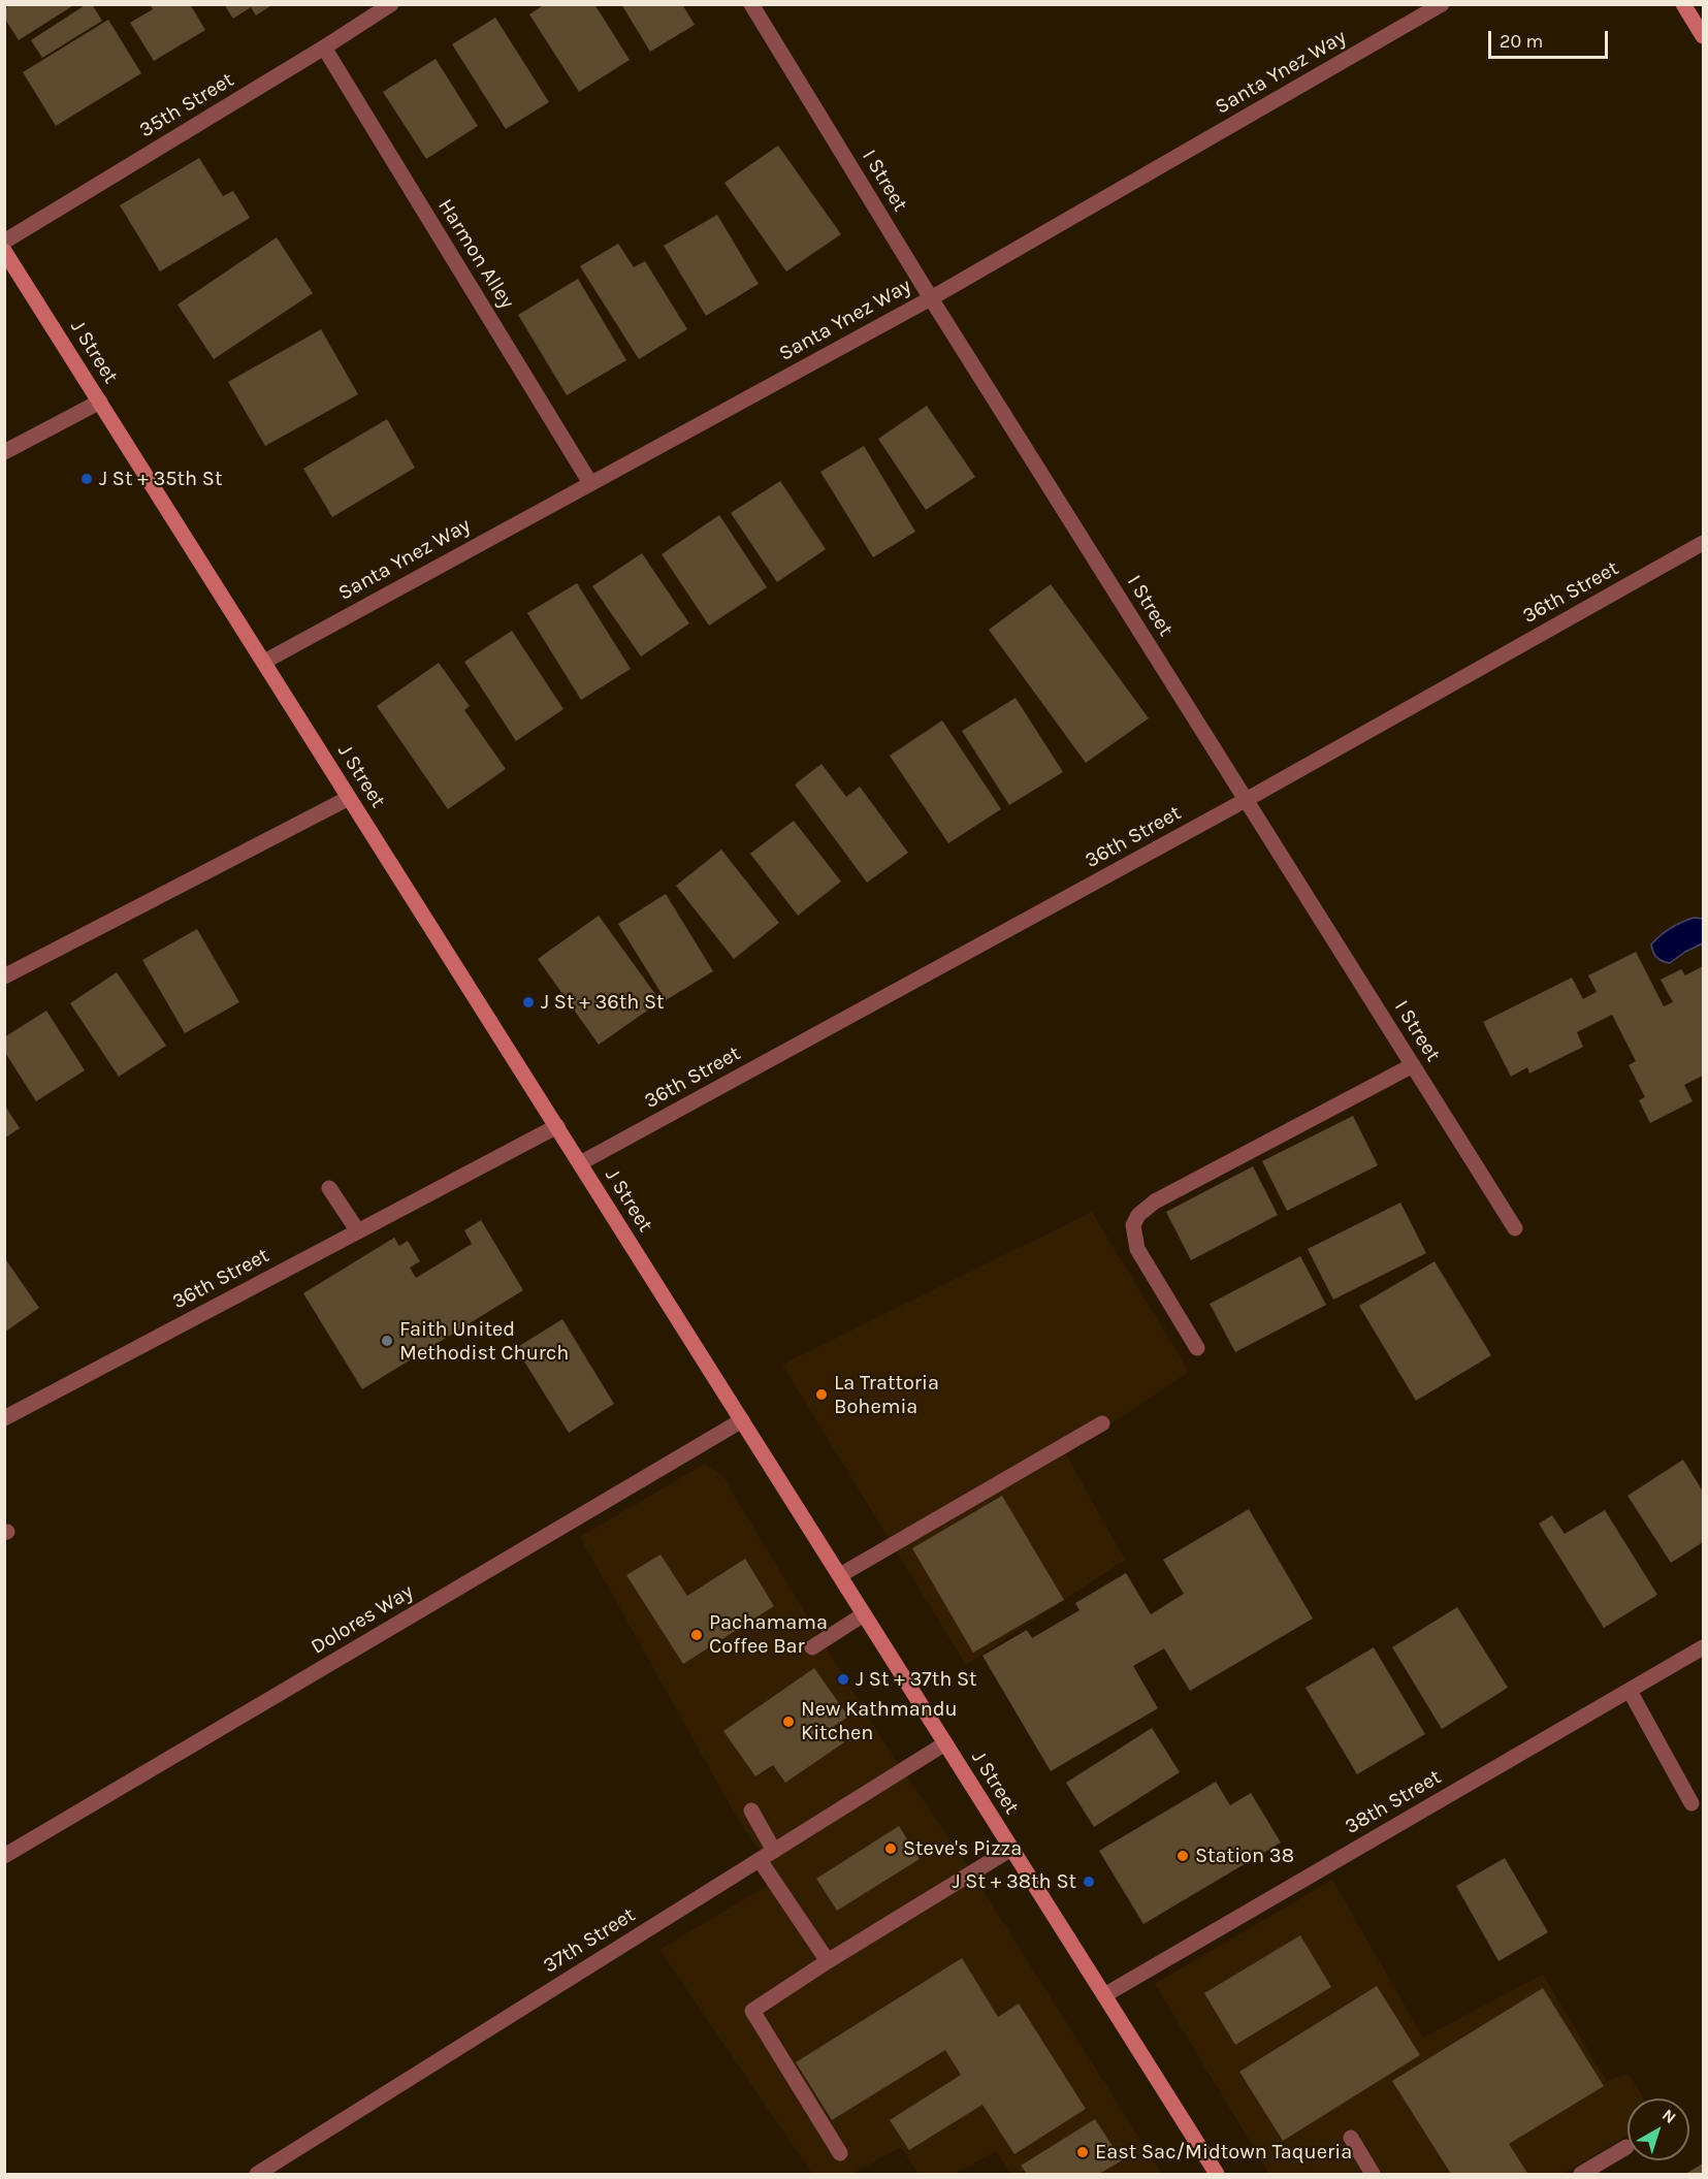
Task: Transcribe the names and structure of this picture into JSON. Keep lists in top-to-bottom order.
{
  "streets": {
    "main road": ["J Street"],
    "street": [
      "Santa Ynez Way",
      "35th Street",
      "I Street",
      "Harmon Alley",
      "36th Street",
      "Dolores Way",
      "38th Street",
      "37th Street"
    ]
  },
  "crossings": [
    ["Santa Ynez Way", "I Street"],
    ["Santa Ynez Way", "Harmon Alley"],
    ["Santa Ynez Way", "J Street"],
    ["35th Street", "Harmon Alley"],
    ["I Street", "36th Street"],
    ["J Street", "36th Street"],
    ["J Street", "Dolores Way"],
    ["J Street", "38th Street"],
    ["J Street", "37th Street"]
  ],
  "places": [
    "J St + 35th St",
    "J St + 36th St",
    "Faith United Methodist Church",
    "La Trattoria Bohemia",
    "Pachamama Coffee Bar",
    "J St + 37th St",
    "New Kathmandu Kitchen",
    "Steve's Pizza",
    "Station 38",
    "J St + 38th St",
    "East Sac/Midtown Taqueria"
  ],
  "scale_bar": "20 m",
  "north": "top right"
}
